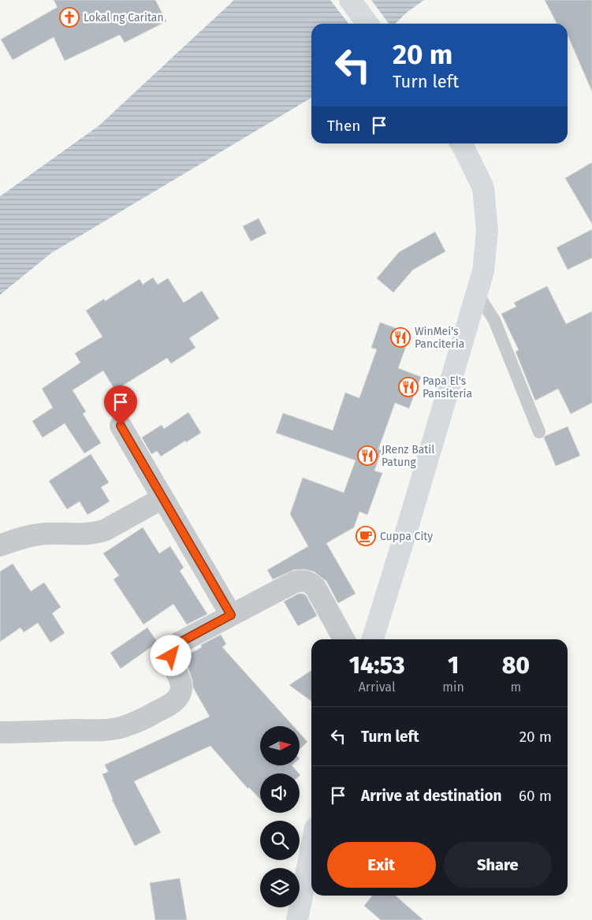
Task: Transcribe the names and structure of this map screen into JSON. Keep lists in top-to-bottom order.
{
  "places": {
    "church": ["Lokal ng Caritan"],
    "restaurant": ["WinMei's Panciteria", "Papa El's Pansiteria", "JRenz Batil Patung"],
    "cafe": ["Cuppa City"]
  },
  "north": "right",
  "page": {
    "turn": ["20 m", "Turn left"],
    "then": "Then",
    "eta": [
      "14:53",
      "Arrival",
      "1",
      "min",
      "80",
      "m"
    ],
    "list": [
      {
        "name": "Turn left",
        "value": "20 m"
      },
      {
        "name": "Arrive at destination",
        "value": "60 m"
      }
    ],
    "buttons": ["Exit", "Share"]
  }
}
